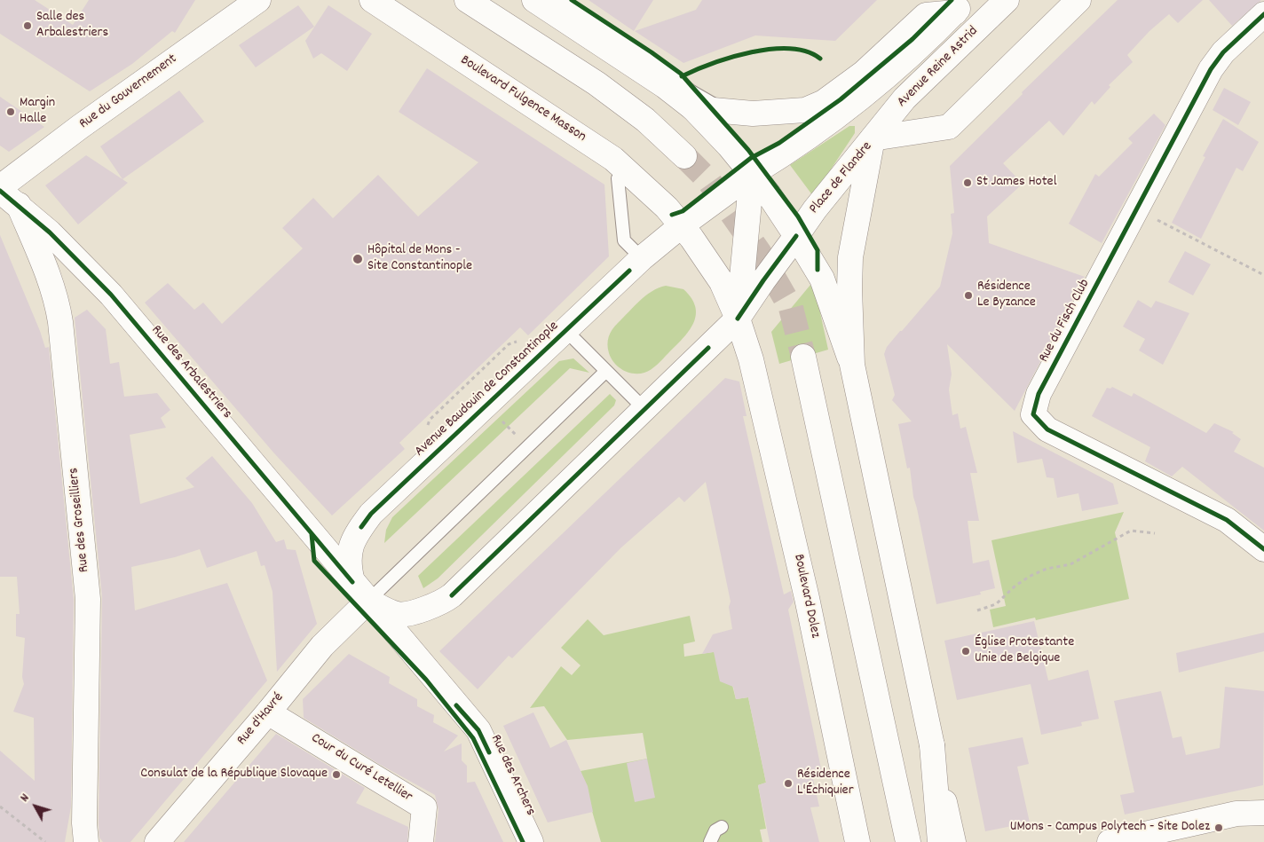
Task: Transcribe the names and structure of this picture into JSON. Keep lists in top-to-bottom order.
{
  "streets": {
    "main road": [
      "Avenue Reine Astrid",
      "Rue du Gouvernement",
      "Boulevard Fulgence Masson",
      "Place de Flandre",
      "Rue du Fisch Club",
      "Rue des Arbalestriers",
      "Avenue Baudouin de Constantinople",
      "Rue des Groseilliers",
      "Boulevard Dolez",
      "Rue d'Havré",
      "Cour du Curé Letellier",
      "Rue des Archers"
    ]
  },
  "crossings": [
    ["Avenue Reine Astrid", "Place de Flandre"],
    ["Place de Flandre", "Boulevard Dolez"],
    ["Rue des Arbalestriers", "Avenue Baudouin de Constantinople"],
    ["Rue des Arbalestriers", "Rue des Groseilliers"],
    ["Rue des Arbalestriers", "Rue d'Havré"],
    ["Rue des Arbalestriers", "Rue des Archers"],
    ["Rue d'Havré", "Cour du Curé Letellier"],
    ["Rue d'Havré", "Rue des Archers"]
  ],
  "places": [
    "Salle des Arbalestriers",
    "Margin Halle",
    "St James Hotel",
    "Hôpital de Mons - Site Constantinople",
    "Résidence Le Byzance",
    "Église Protestante Unie de Belgique",
    "Consulat de la République Slovaque",
    "Résidence L'Échiquier",
    "UMons - Campus Polytech - Site Dolez"
  ],
  "north": "top left"
}
